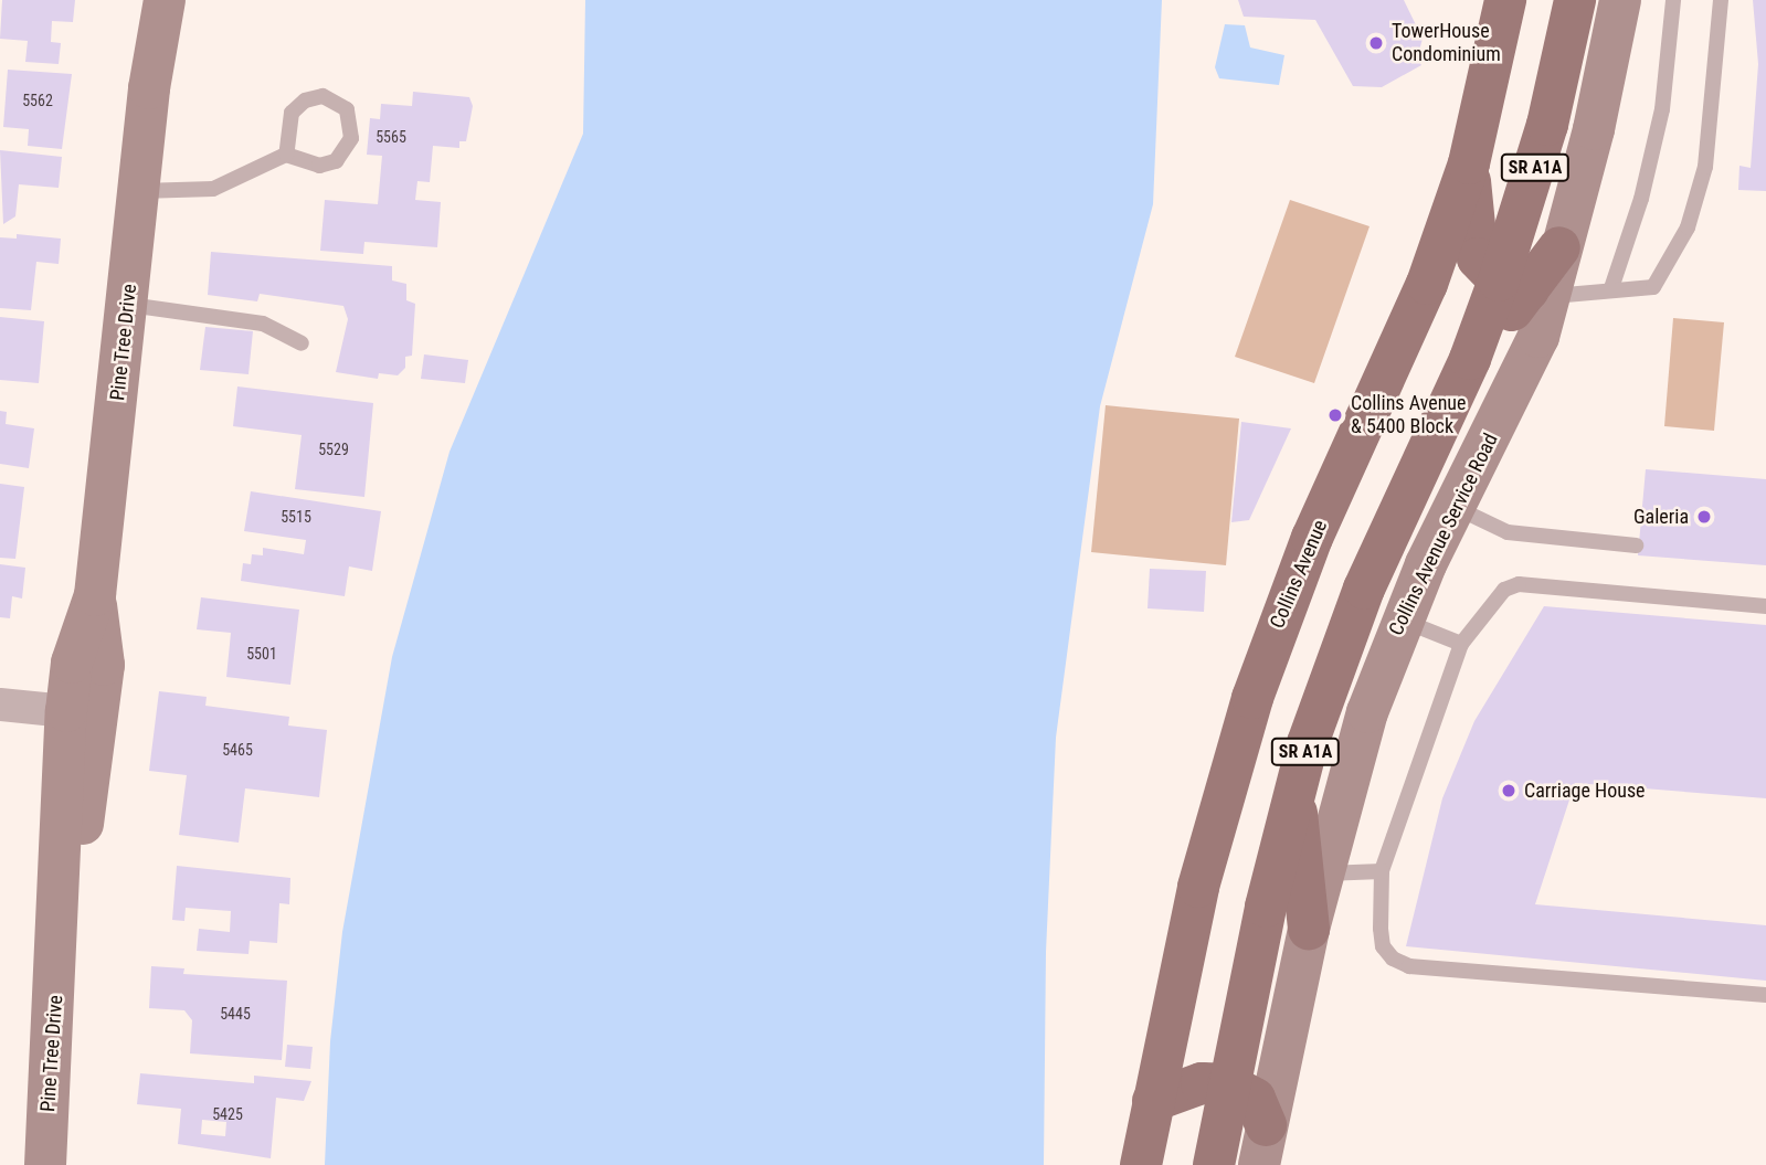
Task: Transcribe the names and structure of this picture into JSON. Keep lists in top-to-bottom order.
{
  "streets": {
    "main road": [
      "SR A1A",
      "Pine Tree Drive",
      "Collins Avenue Service Road",
      "Collins Avenue"
    ]
  },
  "crossings": [
    ["SR A1A", "Collins Avenue Service Road"]
  ],
  "places": [
    "TowerHouse Condominium",
    "Collins Avenue & 5400 Block",
    "Galeria",
    "Carriage House"
  ],
  "house_numbers": [
    "5562",
    "5565",
    "5529",
    "5515",
    "5501",
    "5465",
    "5445",
    "5425"
  ]
}
